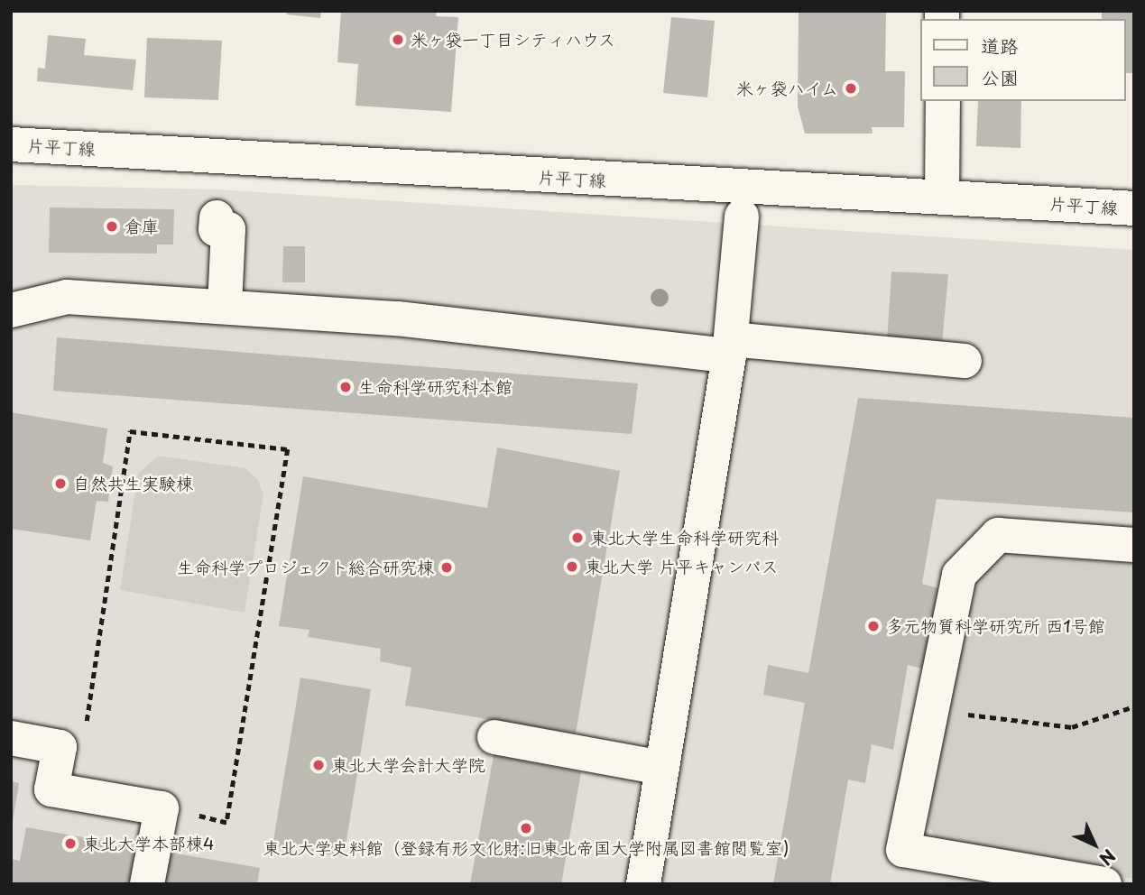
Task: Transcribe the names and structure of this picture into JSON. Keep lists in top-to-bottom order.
{
  "streets": {
    "street": ["片平丁線"]
  },
  "places": [
    "米ヶ袋一丁目シティハウス",
    "米ヶ袋ハイム",
    "倉庫",
    "生命科学研究科本館",
    "自然共生実験棟",
    "東北大学生命科学研究科",
    "東北大学 片平キャンパス",
    "生命科学プロジェクト総合研究棟",
    "多元物質科学研究所 西1号館",
    "東北大学会計大学院",
    "東北大学史料館（登録有形文化財:旧東北帝国大学附属図書館閲覧室)",
    "東北大学本部棟4"
  ],
  "legend": ["道路", "公園"],
  "north": "bottom right"
}
